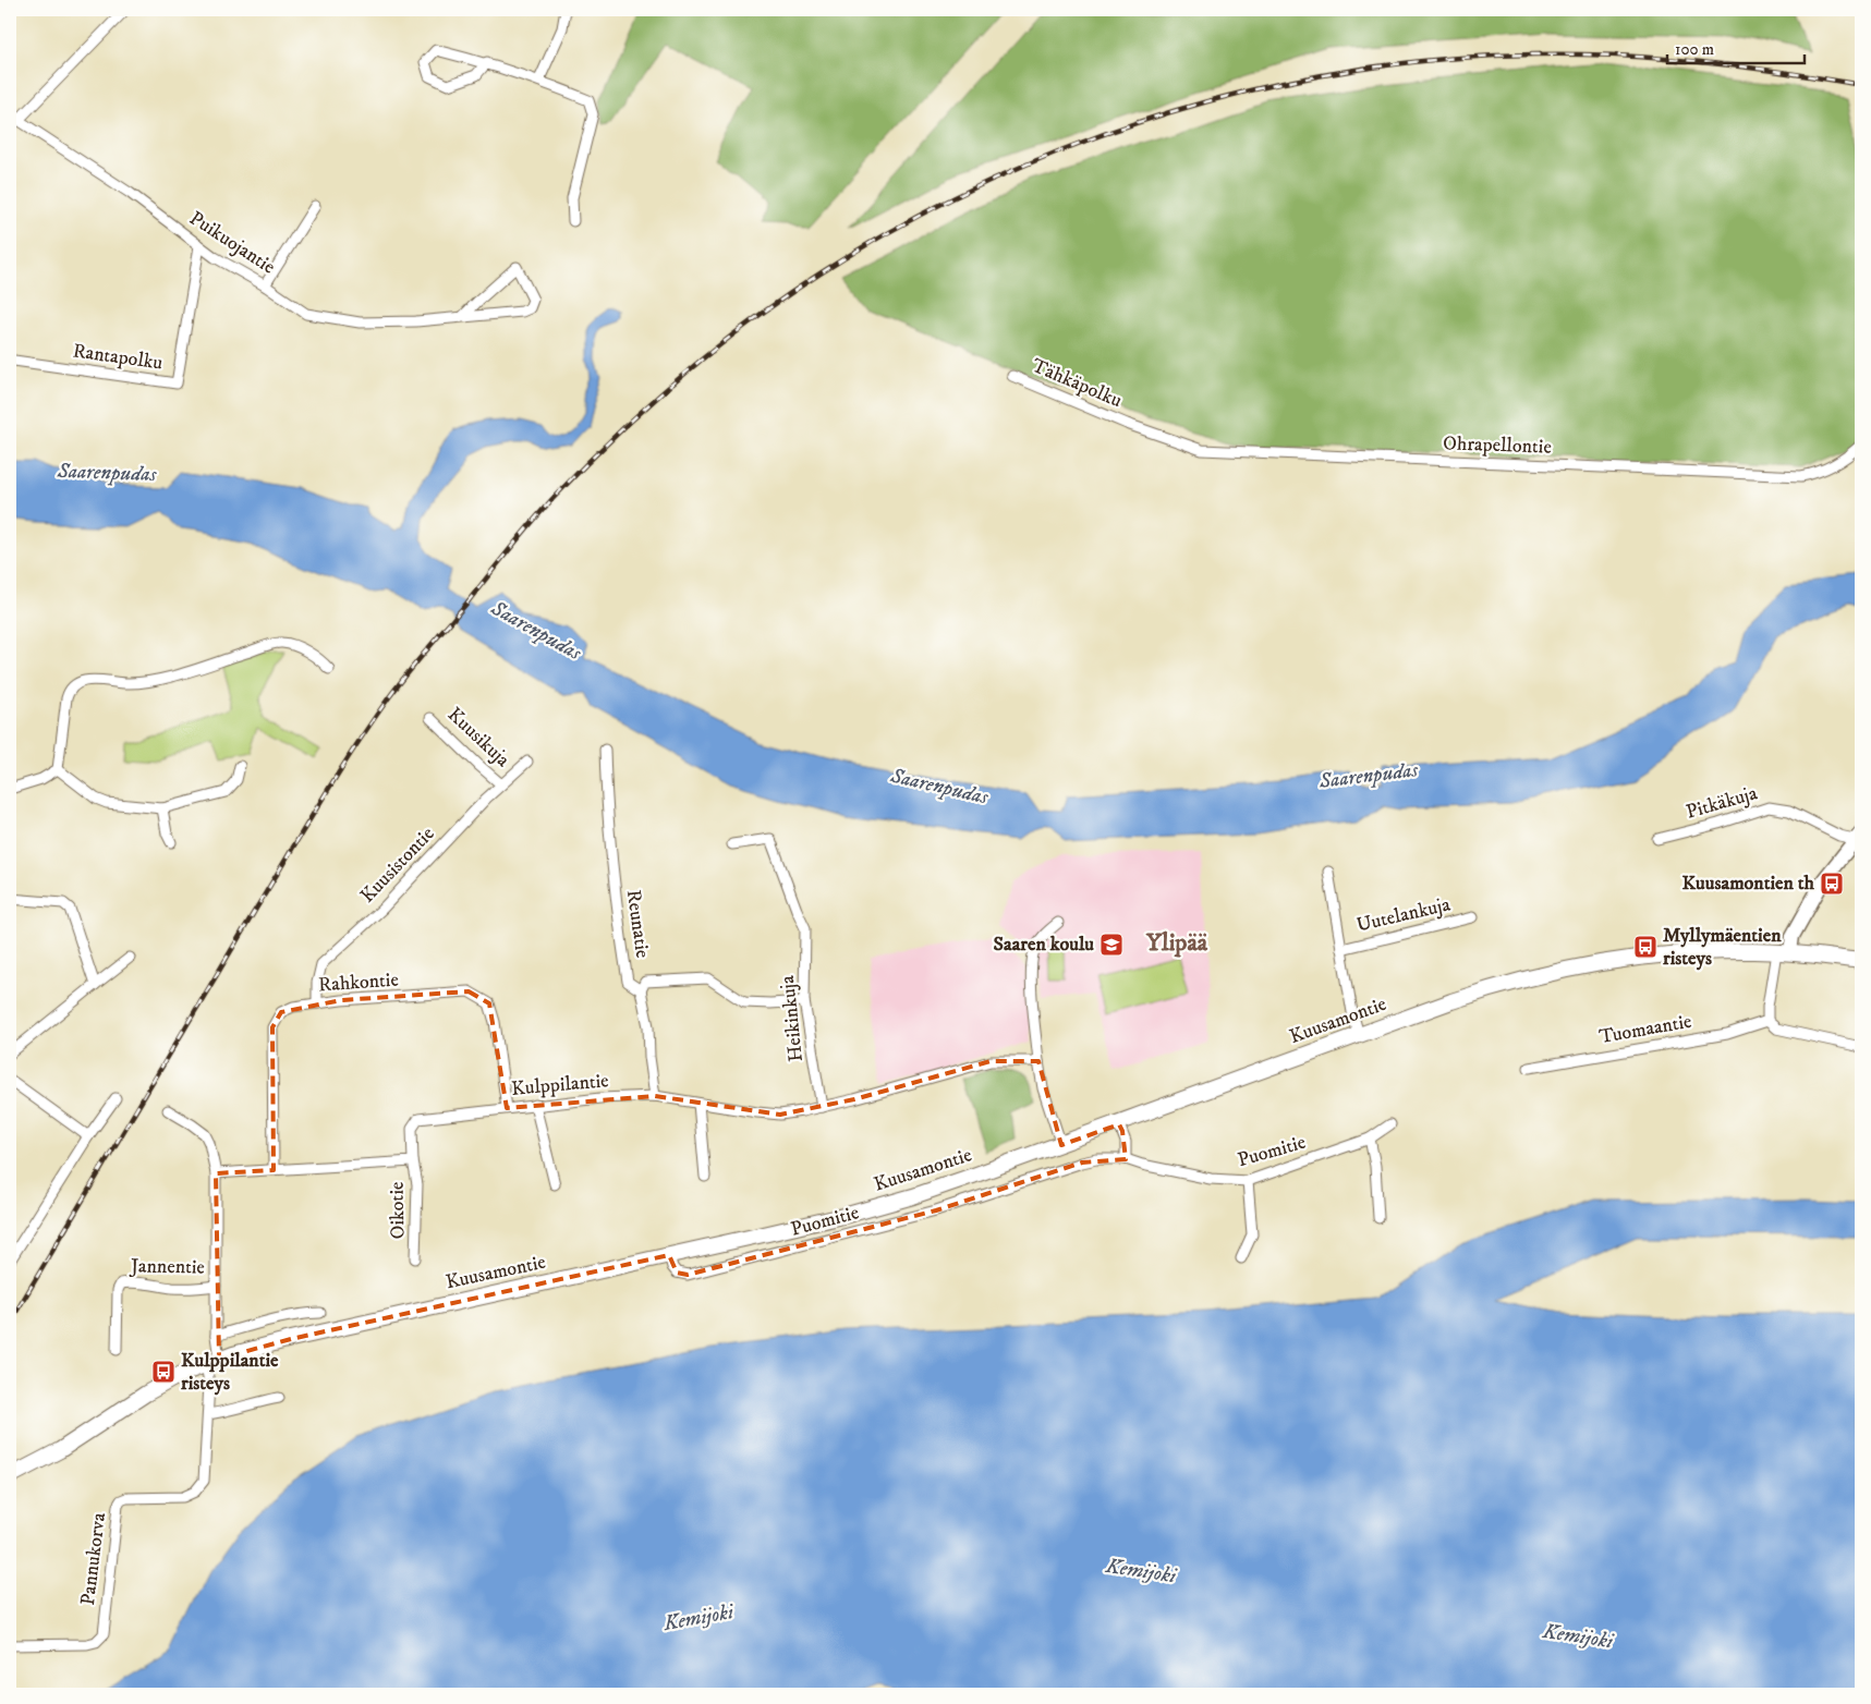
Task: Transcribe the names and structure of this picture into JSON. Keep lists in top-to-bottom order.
{
  "streets": {
    "main road": ["Kuusamontie"],
    "street": [
      "Puikuojantie",
      "Rantapolku",
      "Tähkäpolku",
      "Ohrapellontie",
      "Kuusikuja",
      "Pitkäkuja",
      "Kuusistontie",
      "Uutelankuja",
      "Reunatie",
      "Rahkontie",
      "Heikinkuja",
      "Tuomaantie",
      "Kulppilantie",
      "Puomitie",
      "Oikotie",
      "Jannentie",
      "Pannukorva"
    ]
  },
  "crossings": [
    ["Puikuojantie", "Rantapolku"],
    ["Tähkäpolku", "Ohrapellontie"],
    ["Kuusikuja", "Kuusistontie"],
    ["Kuusistontie", "Rahkontie"],
    ["Uutelankuja", "Kuusamontie"],
    ["Reunatie", "Kulppilantie"],
    ["Rahkontie", "Kulppilantie"],
    ["Heikinkuja", "Kulppilantie"],
    ["Kuusamontie", "Puomitie"],
    ["Kuusamontie", "Pannukorva"],
    ["Kulppilantie", "Oikotie"]
  ],
  "districts": ["Ylipää"],
  "water": ["Saarenpudas", "Kemijoki"],
  "places": {
    "bus stop": ["Kuusamontien th", "Myllymäentien risteys", "Kulppilantie risteys"],
    "school or university": ["Saaren koulu"]
  },
  "scale_bar": "100 m"
}
